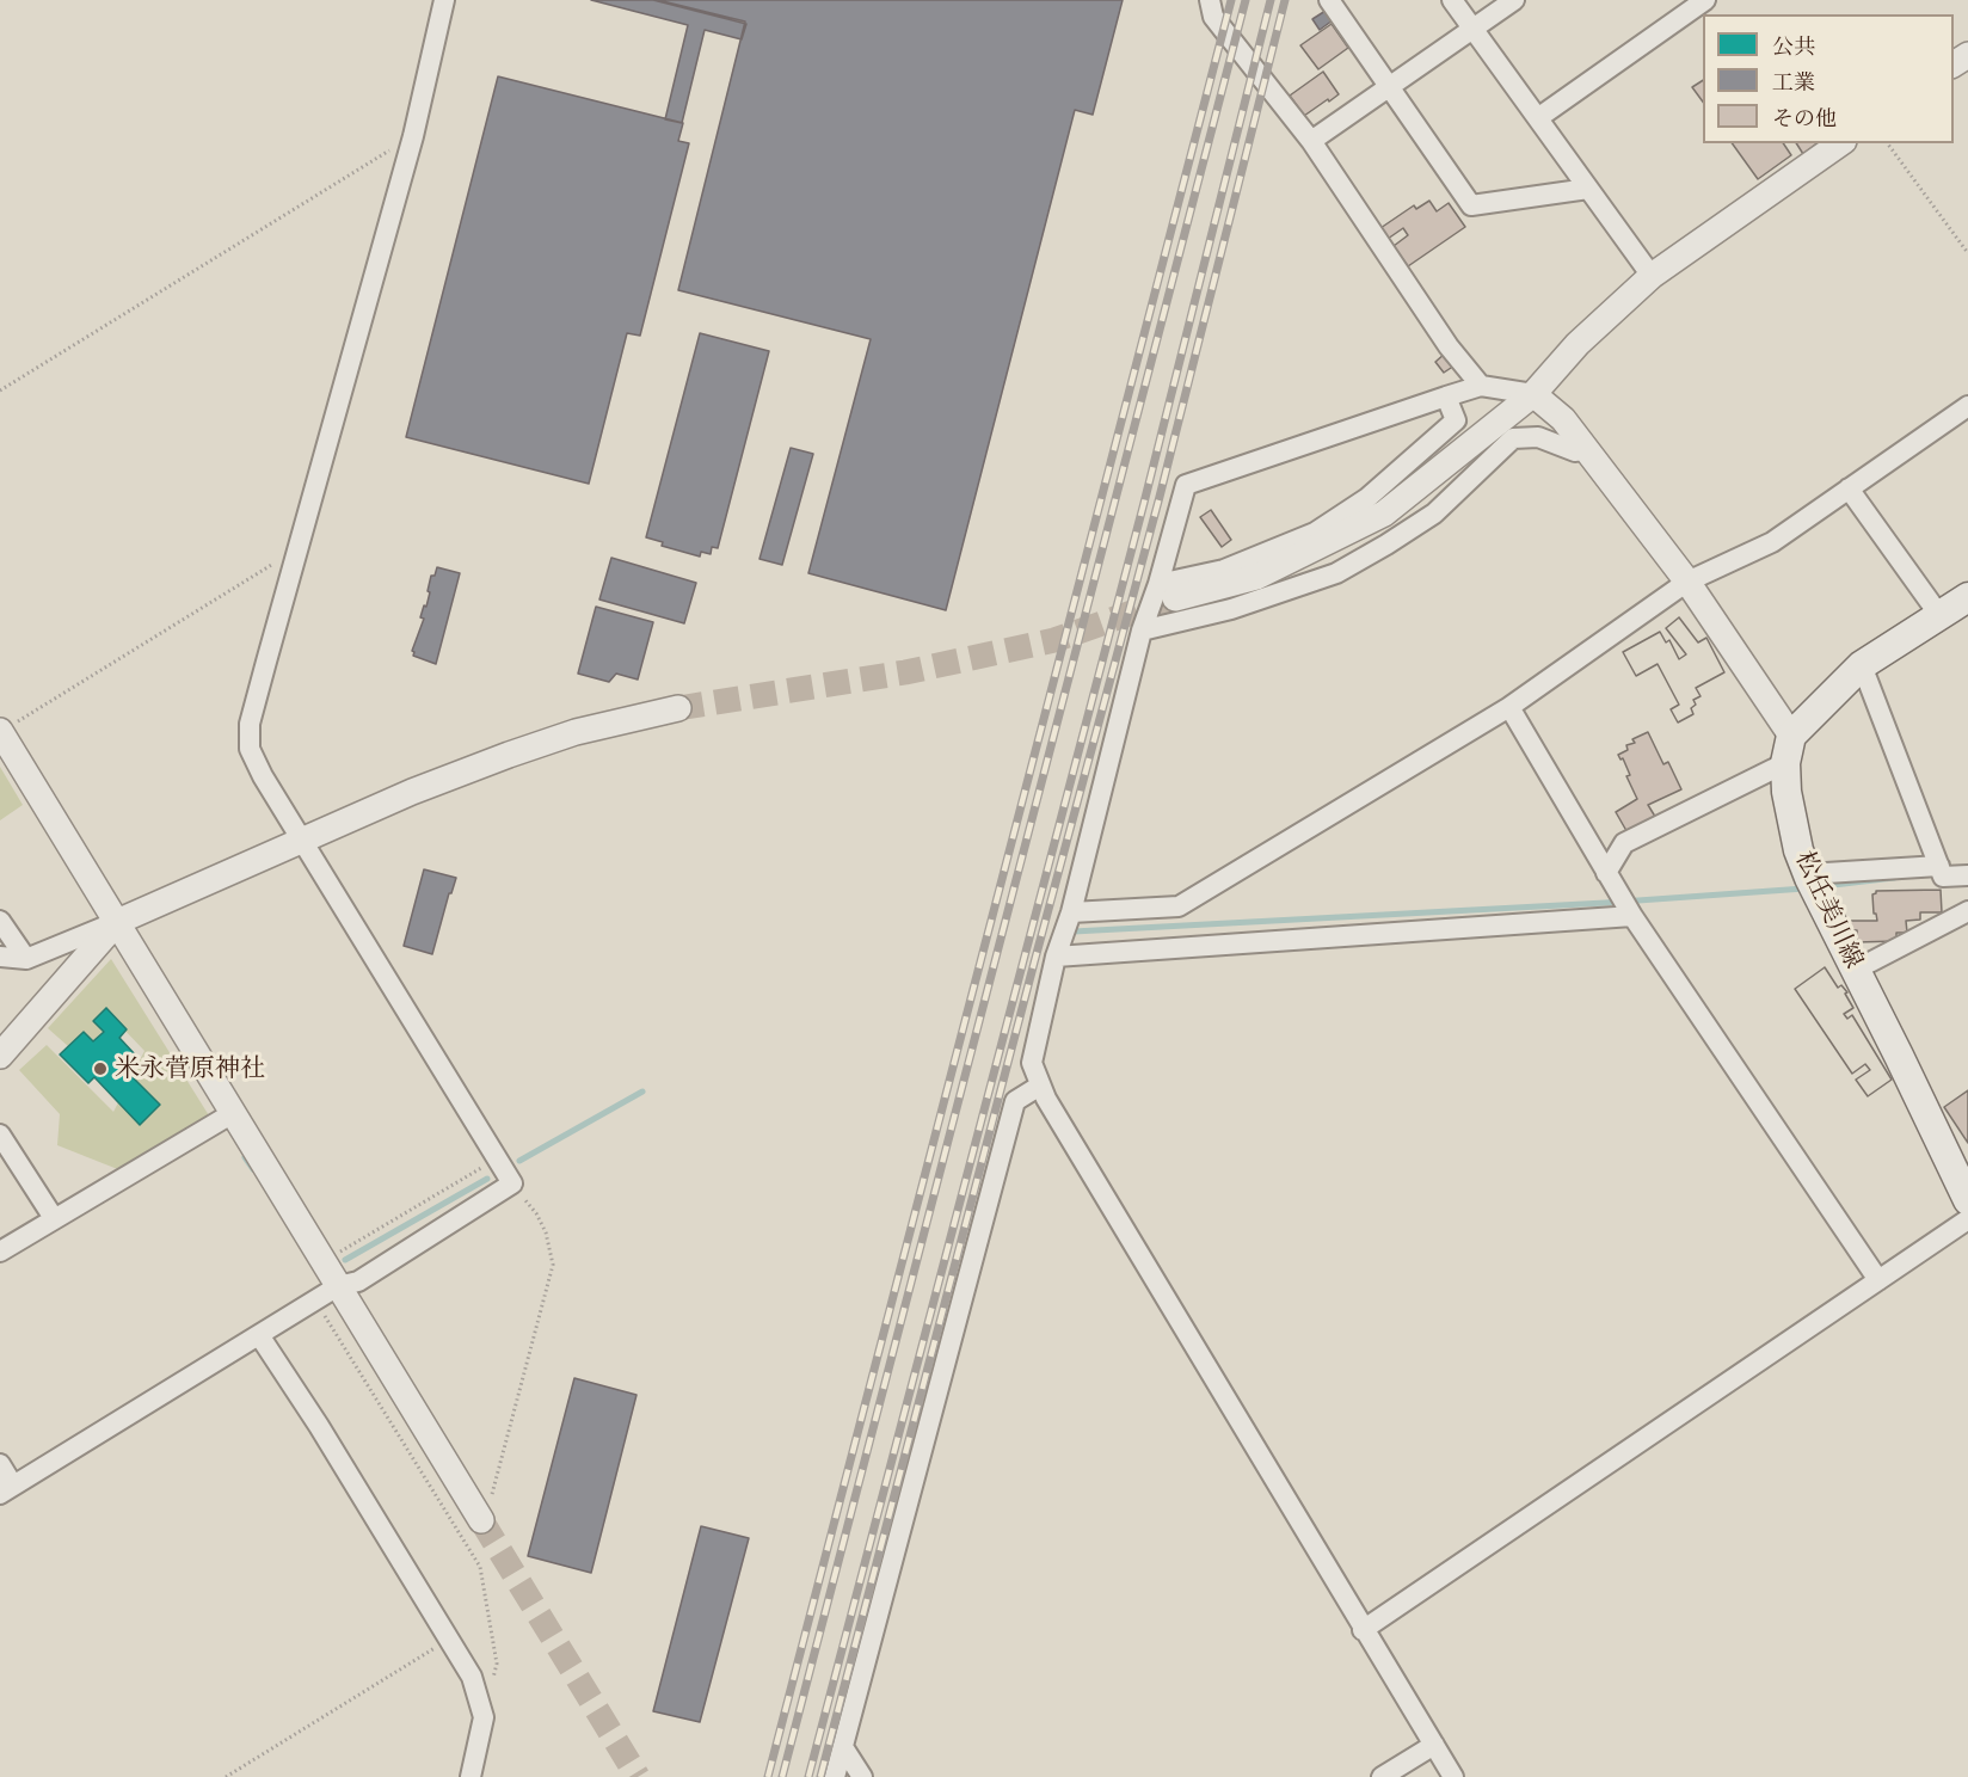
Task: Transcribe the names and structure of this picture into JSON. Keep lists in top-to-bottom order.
{
  "streets": {
    "main road": ["松任美川線"]
  },
  "places": ["米永菅原神社"],
  "legend": ["公共", "工業", "その他"]
}
